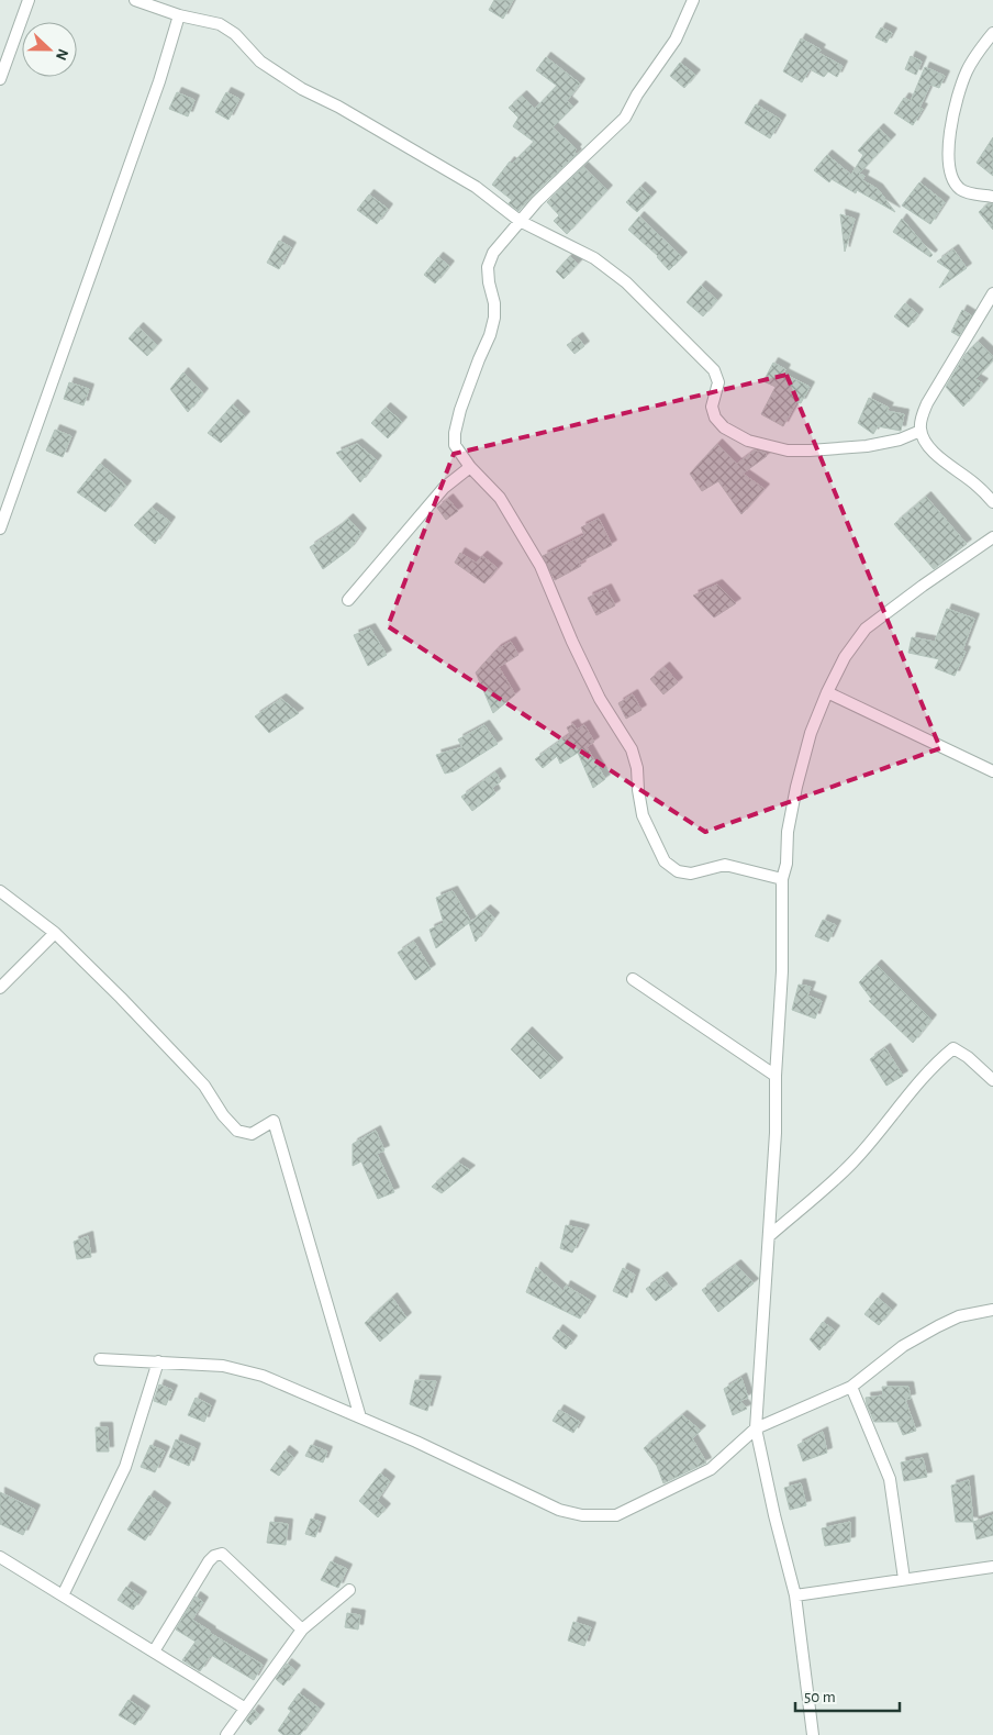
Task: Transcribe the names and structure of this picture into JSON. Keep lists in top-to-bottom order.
{
  "scale_bar": "50 m",
  "north": "right"
}
